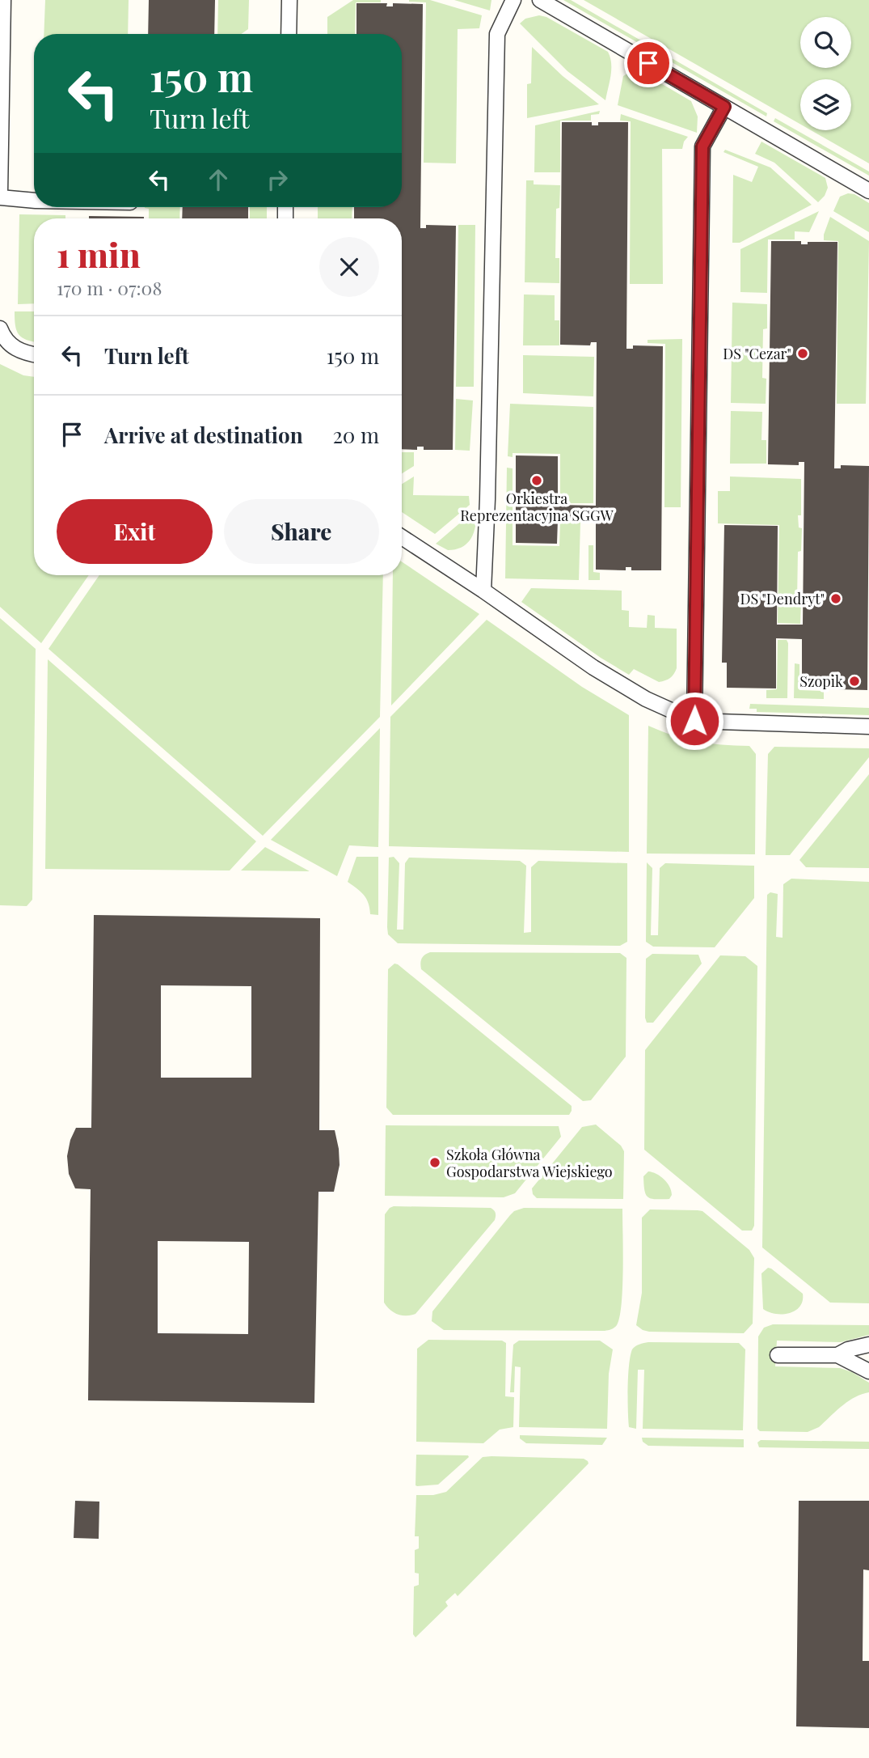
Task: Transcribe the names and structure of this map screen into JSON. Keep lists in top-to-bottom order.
{
  "places": [
    "DS \"Cezar\"",
    "Orkiestra Reprezentacyjna SGGW",
    "DS \"Dendryt\"",
    "Szopik",
    "Szkoła Główna Gospodarstwa Wiejskiego"
  ],
  "page": {
    "turn": ["150 m", "Turn left"],
    "heading": ["1 min", "170 m · 07:08"],
    "list": [
      {
        "name": "Turn left",
        "value": "150 m"
      },
      {
        "name": "Arrive at destination",
        "value": "20 m"
      }
    ],
    "buttons": ["Exit", "Share"]
  }
}
